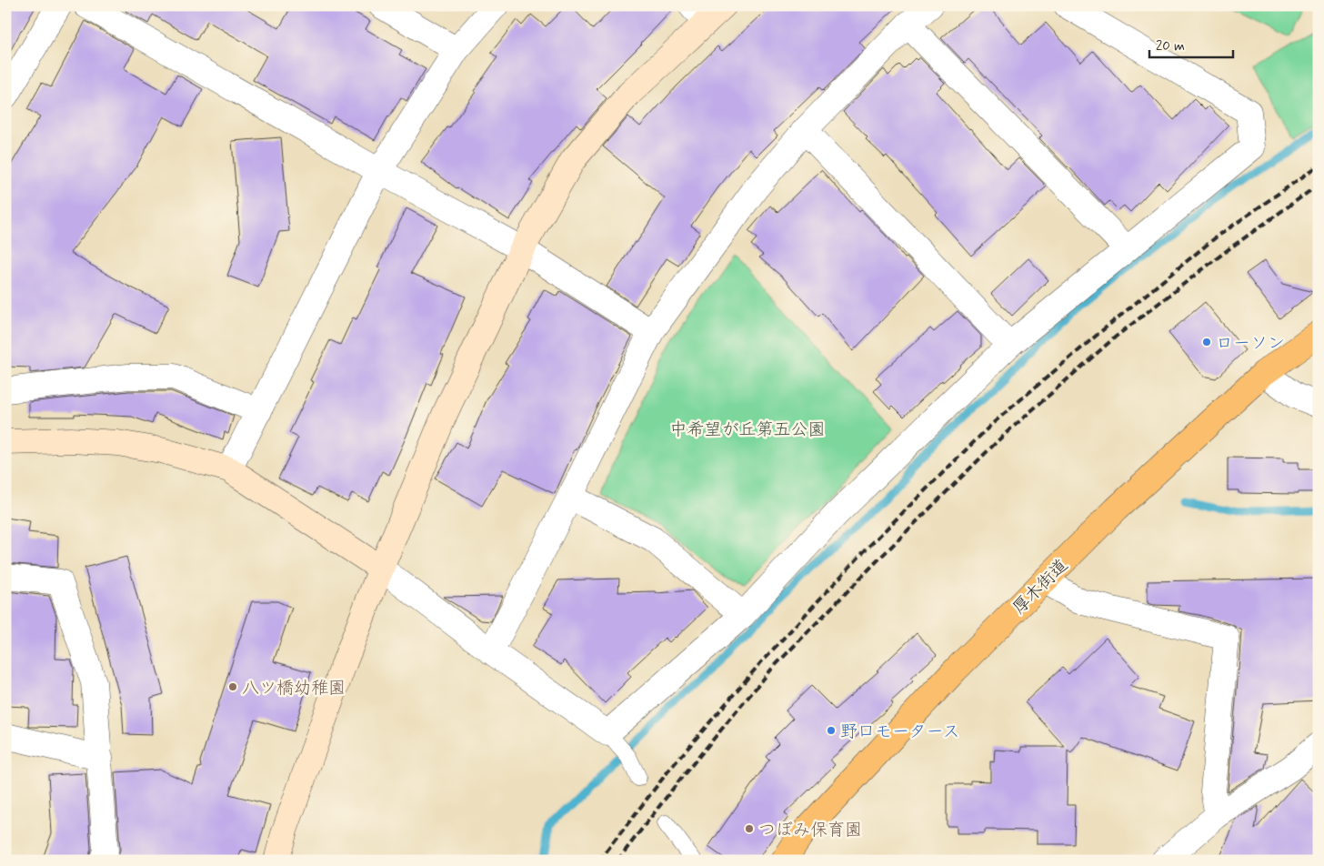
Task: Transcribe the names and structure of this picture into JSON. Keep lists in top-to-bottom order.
{
  "streets": {
    "main road": ["厚木街道"]
  },
  "parks": ["中希望が丘第五公園"],
  "places": [
    "ローソン",
    "八ツ橋幼稚園",
    "野口モータース",
    "つぼみ保育園"
  ],
  "scale_bar": "20 m"
}
